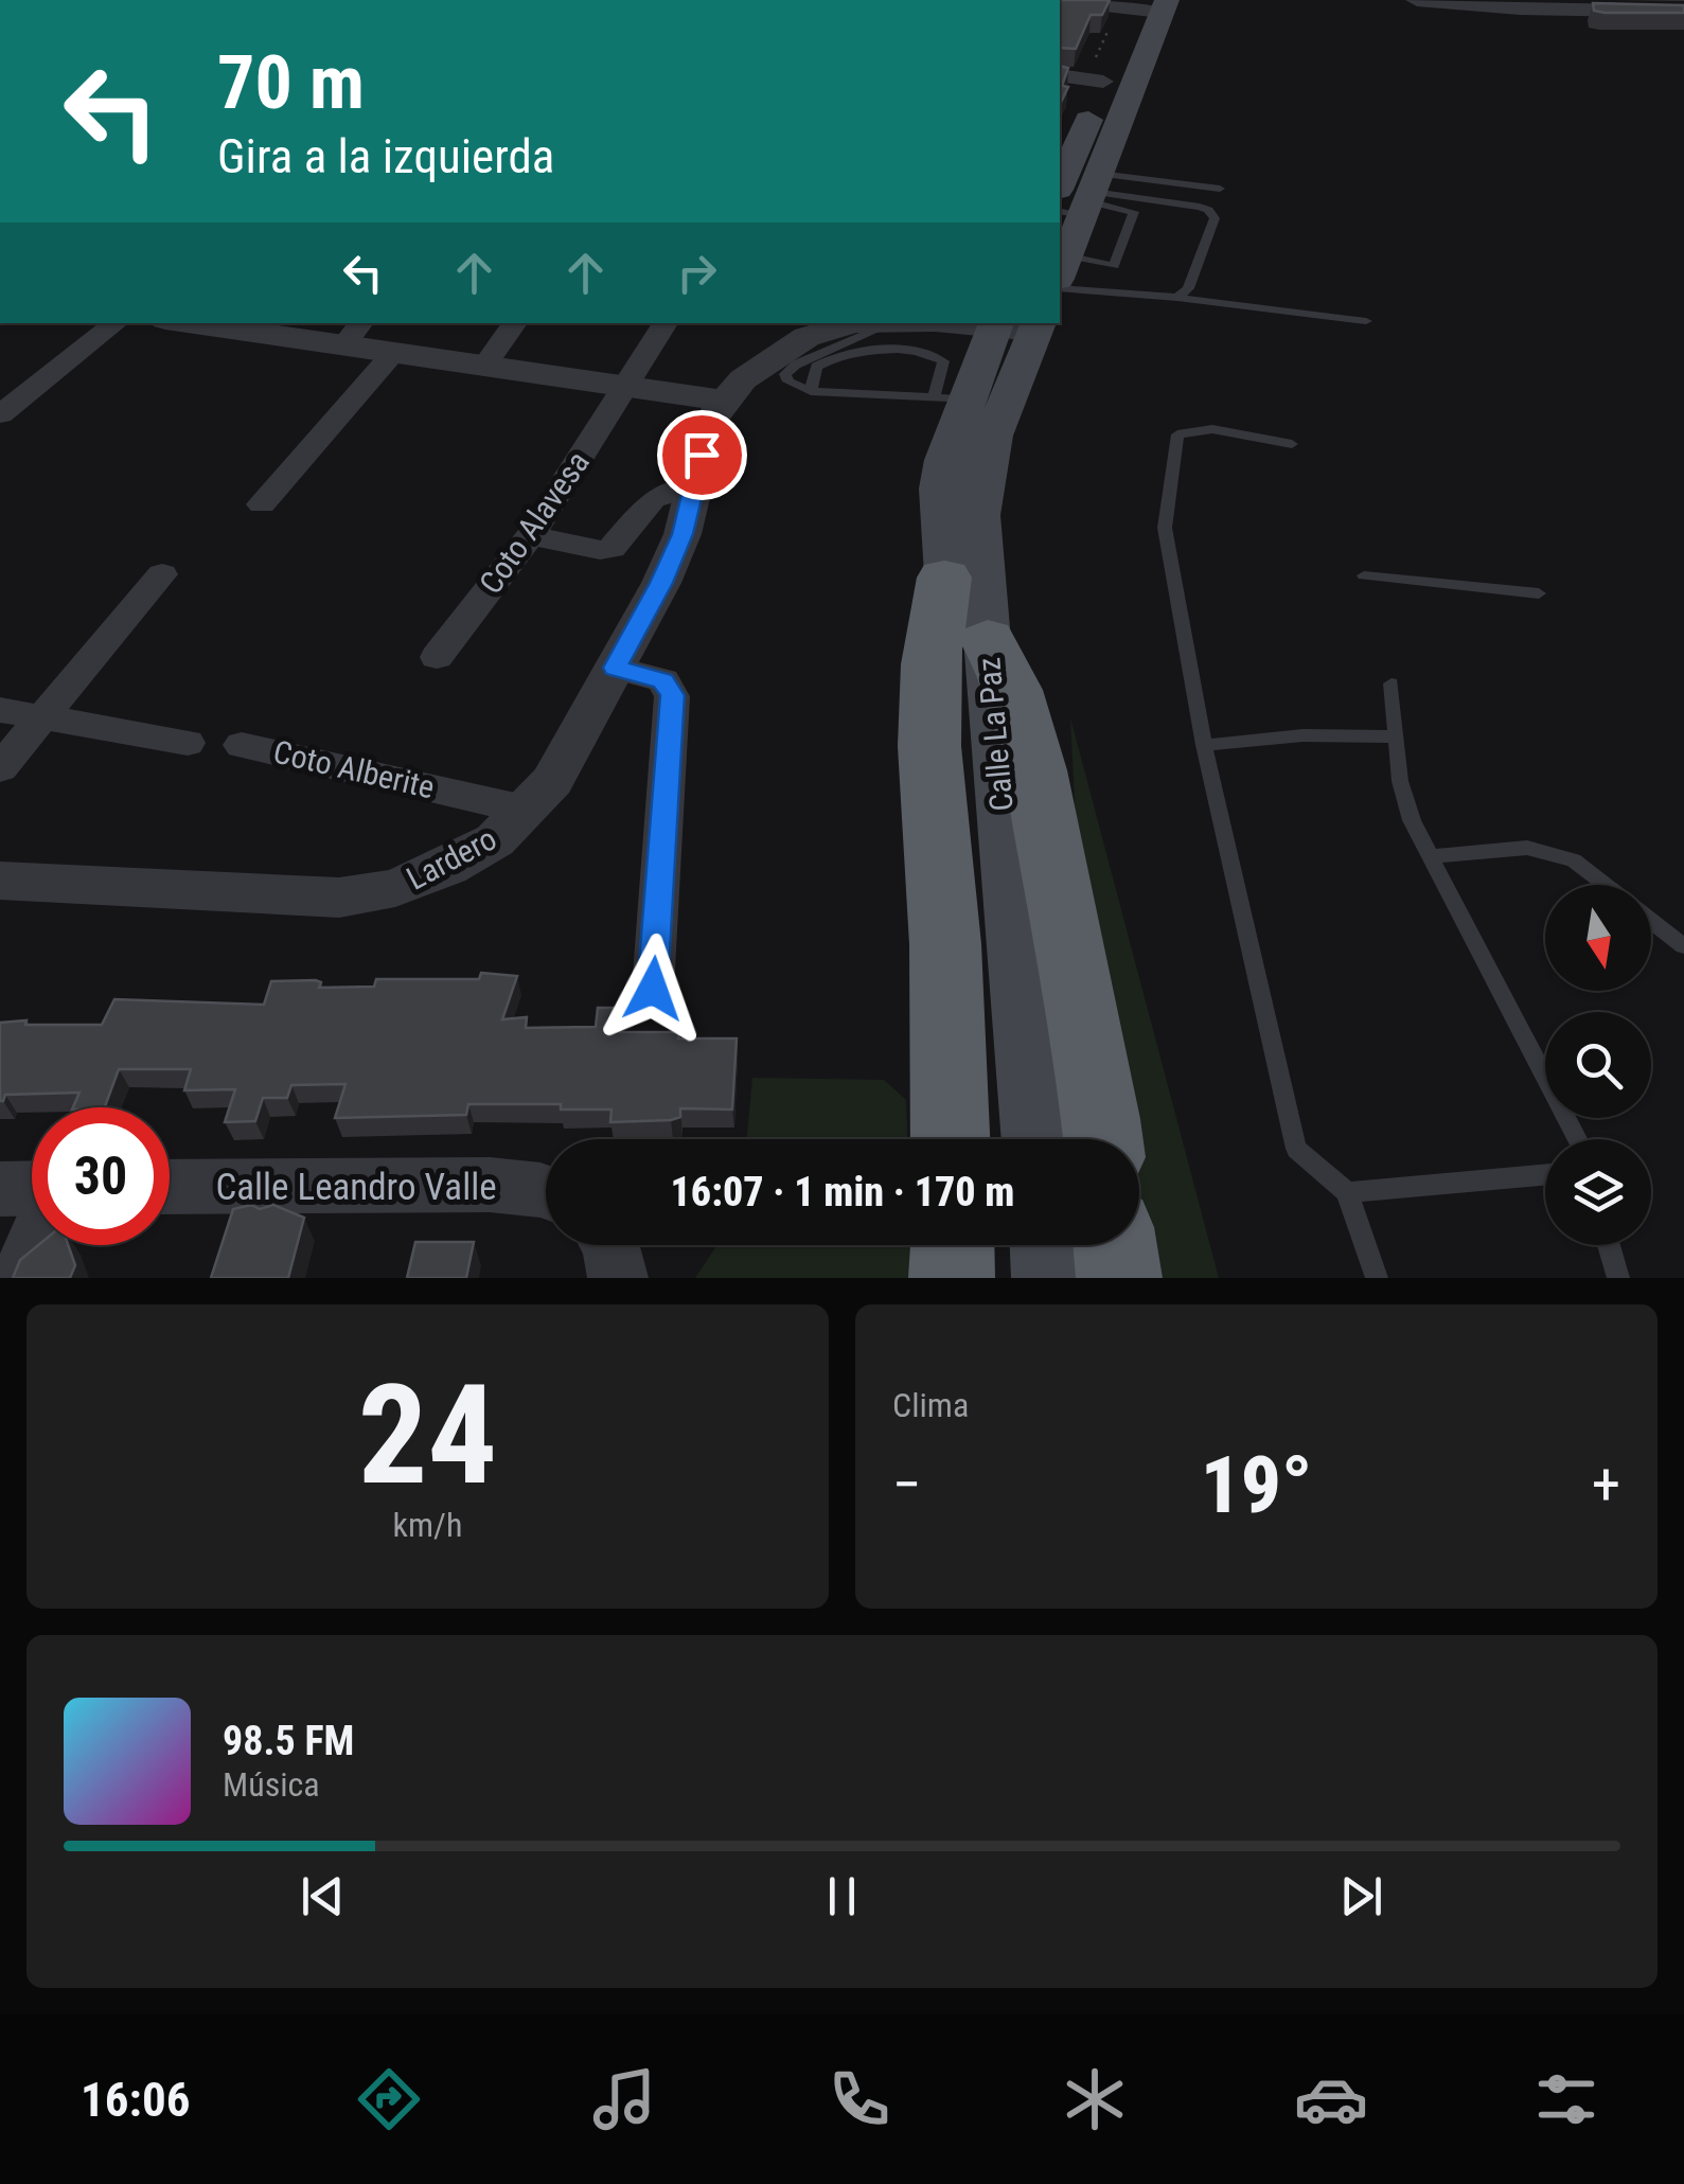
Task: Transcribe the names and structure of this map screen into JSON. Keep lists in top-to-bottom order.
{
  "streets": {
    "main road": ["Calle La Paz"],
    "street": [
      "Coto Alavesa",
      "Coto Alberite",
      "Lardero",
      "Calle Leandro Valle"
    ]
  },
  "crossings": [
    ["Coto Alberite", "Lardero"]
  ],
  "north": "bottom",
  "page": {
    "turn": ["70 m", "Gira a la izquierda"],
    "limit": "30",
    "trip": "16:07 · 1 min · 170 m",
    "tile": [
      ["24", "km/h"],
      "Clima"
    ],
    "heat": ["−", "19°", "+"],
    "song": ["98.5 FM", "Música"],
    "tabs": "16:06"
  }
}
